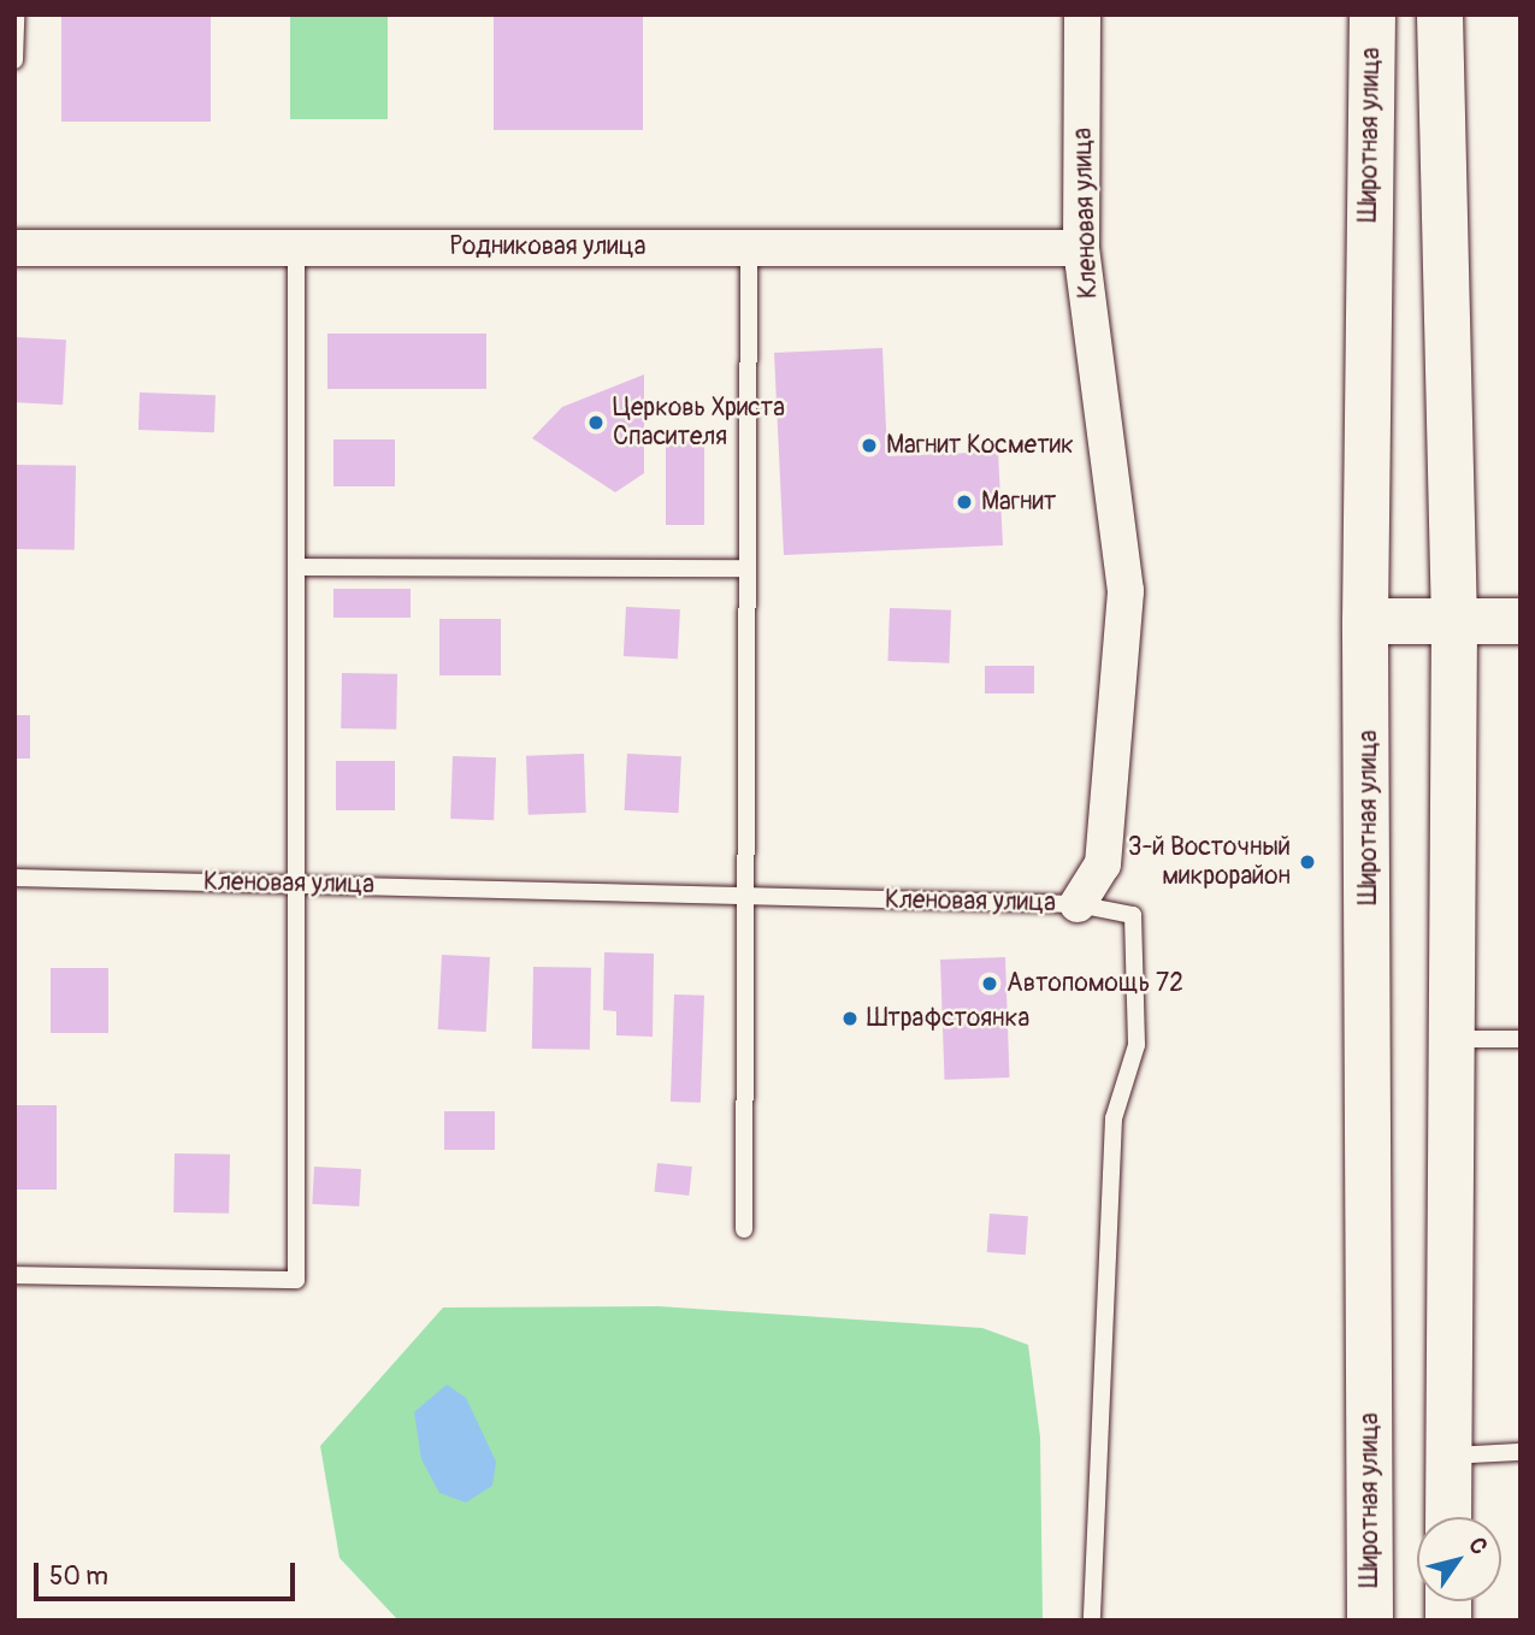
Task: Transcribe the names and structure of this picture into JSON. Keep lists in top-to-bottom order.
{
  "streets": {
    "main road": ["Широтная улица"],
    "street": ["Кленовая улица", "Родниковая улица"]
  },
  "crossings": [
    ["Кленовая улица", "Родниковая улица"]
  ],
  "places": [
    "Церковь Христа Спасителя",
    "Магнит Косметик",
    "Магнит",
    "3-й Восточный микрорайон",
    "Автопомощь 72",
    "Штрафстоянка"
  ],
  "scale_bar": "50 m",
  "north": "top right"
}
